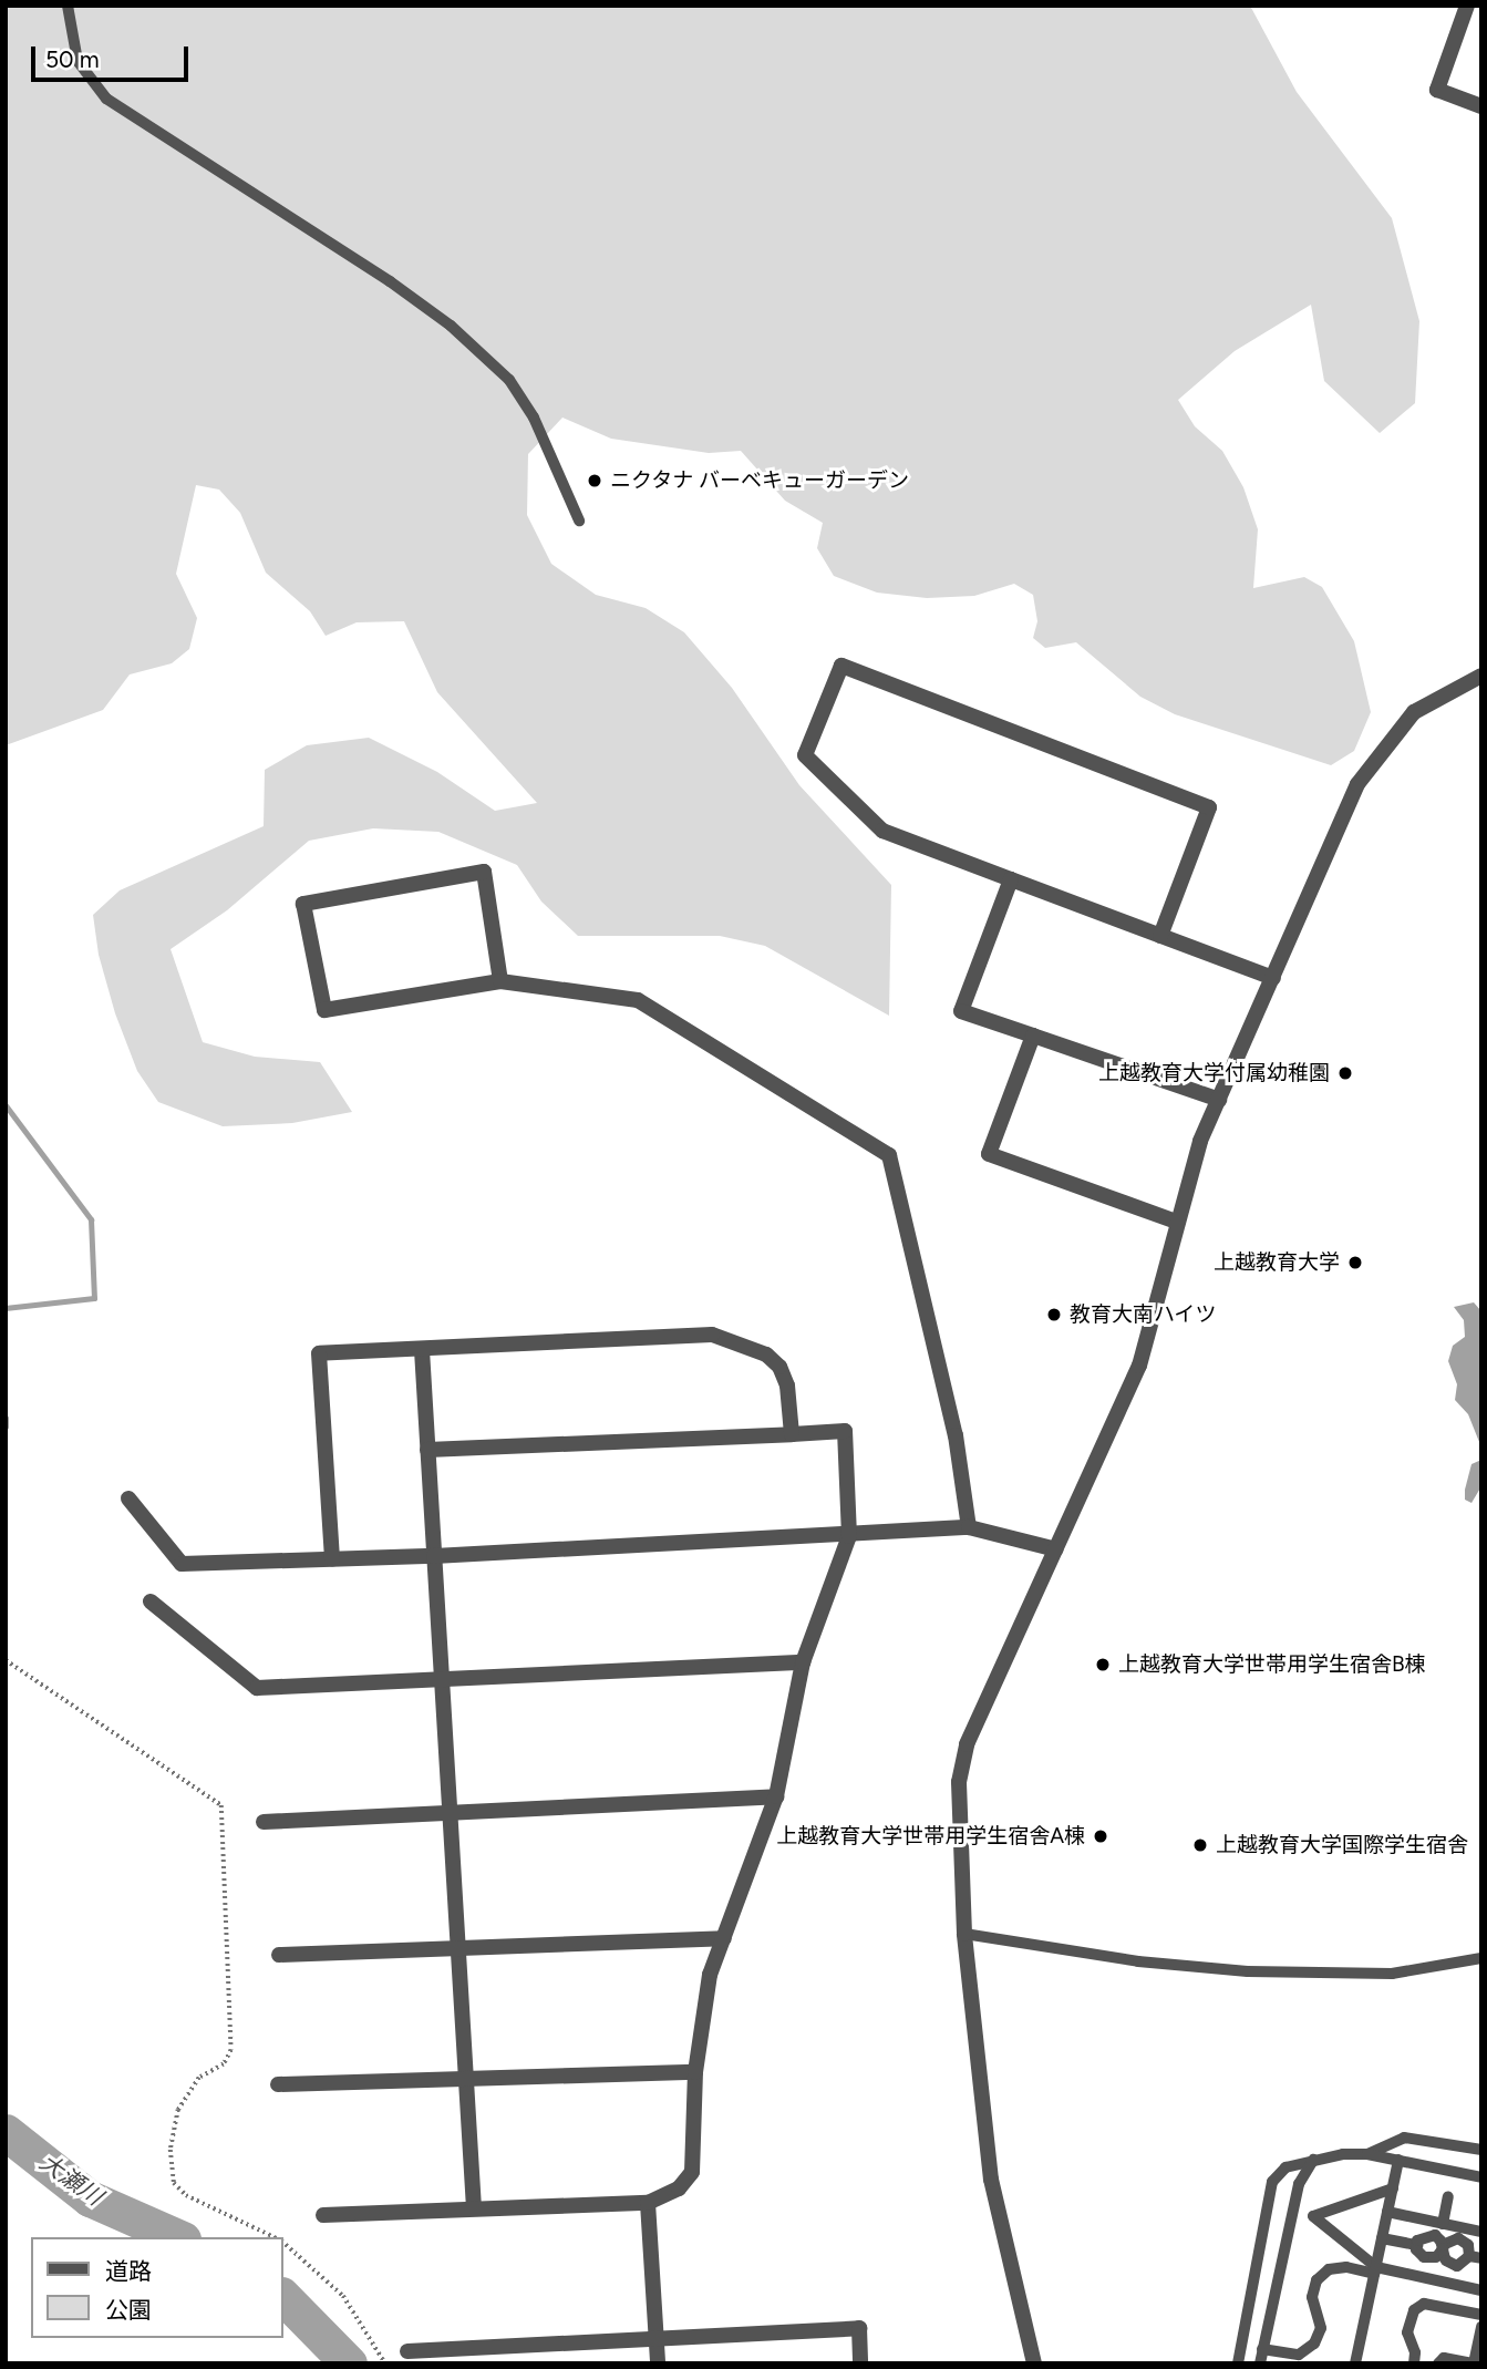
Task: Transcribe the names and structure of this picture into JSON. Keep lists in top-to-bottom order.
{
  "water": ["大瀬川"],
  "places": [
    "ニクタナ バーベキューガーデン",
    "上越教育大学付属幼稚園",
    "上越教育大学",
    "教育大南ハイツ",
    "上越教育大学世帯用学生宿舎B棟",
    "上越教育大学世帯用学生宿舎A棟",
    "上越教育大学国際学生宿舎"
  ],
  "legend": ["道路", "公園"],
  "scale_bar": "50 m"
}
